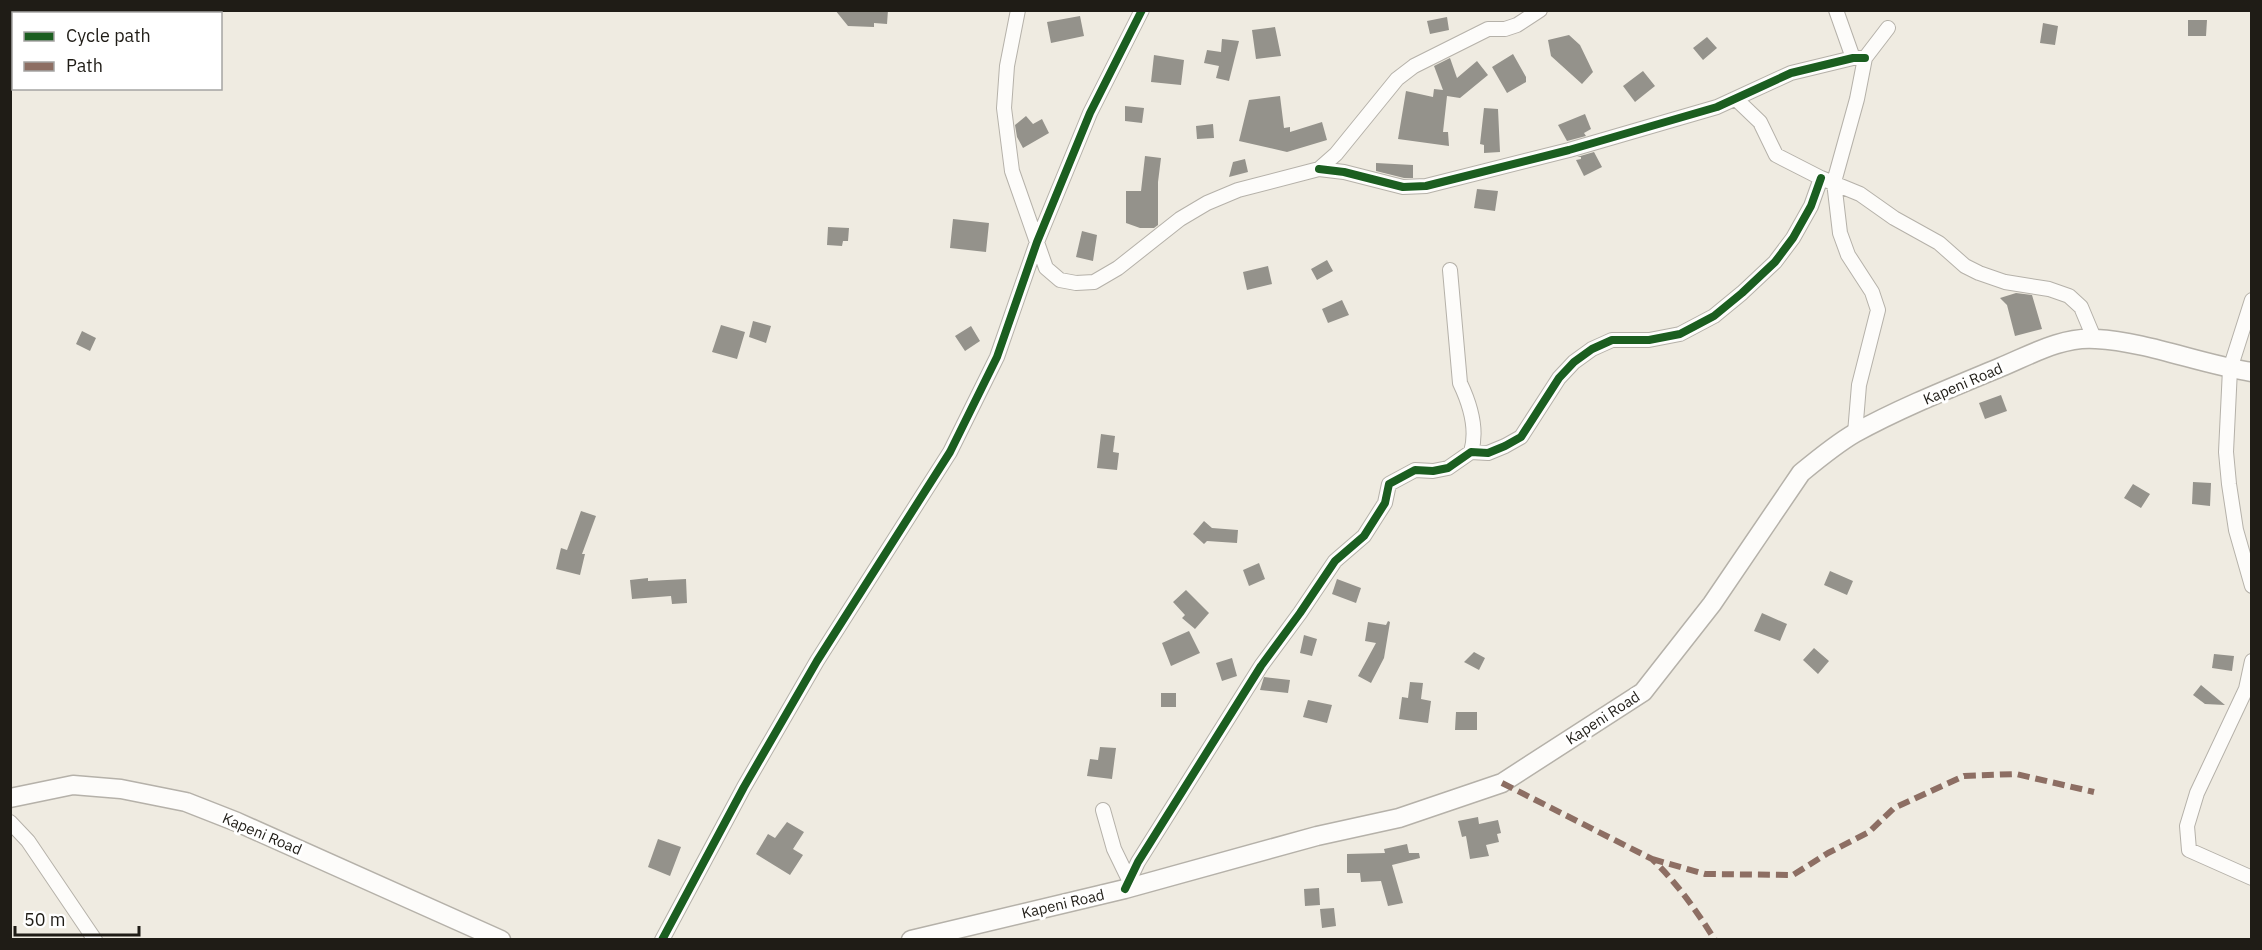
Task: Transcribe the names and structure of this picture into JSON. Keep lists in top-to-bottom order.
{
  "streets": {
    "main road": ["Kapeni Road"]
  },
  "legend": ["Cycle path", "Path"],
  "scale_bar": "50 m"
}
